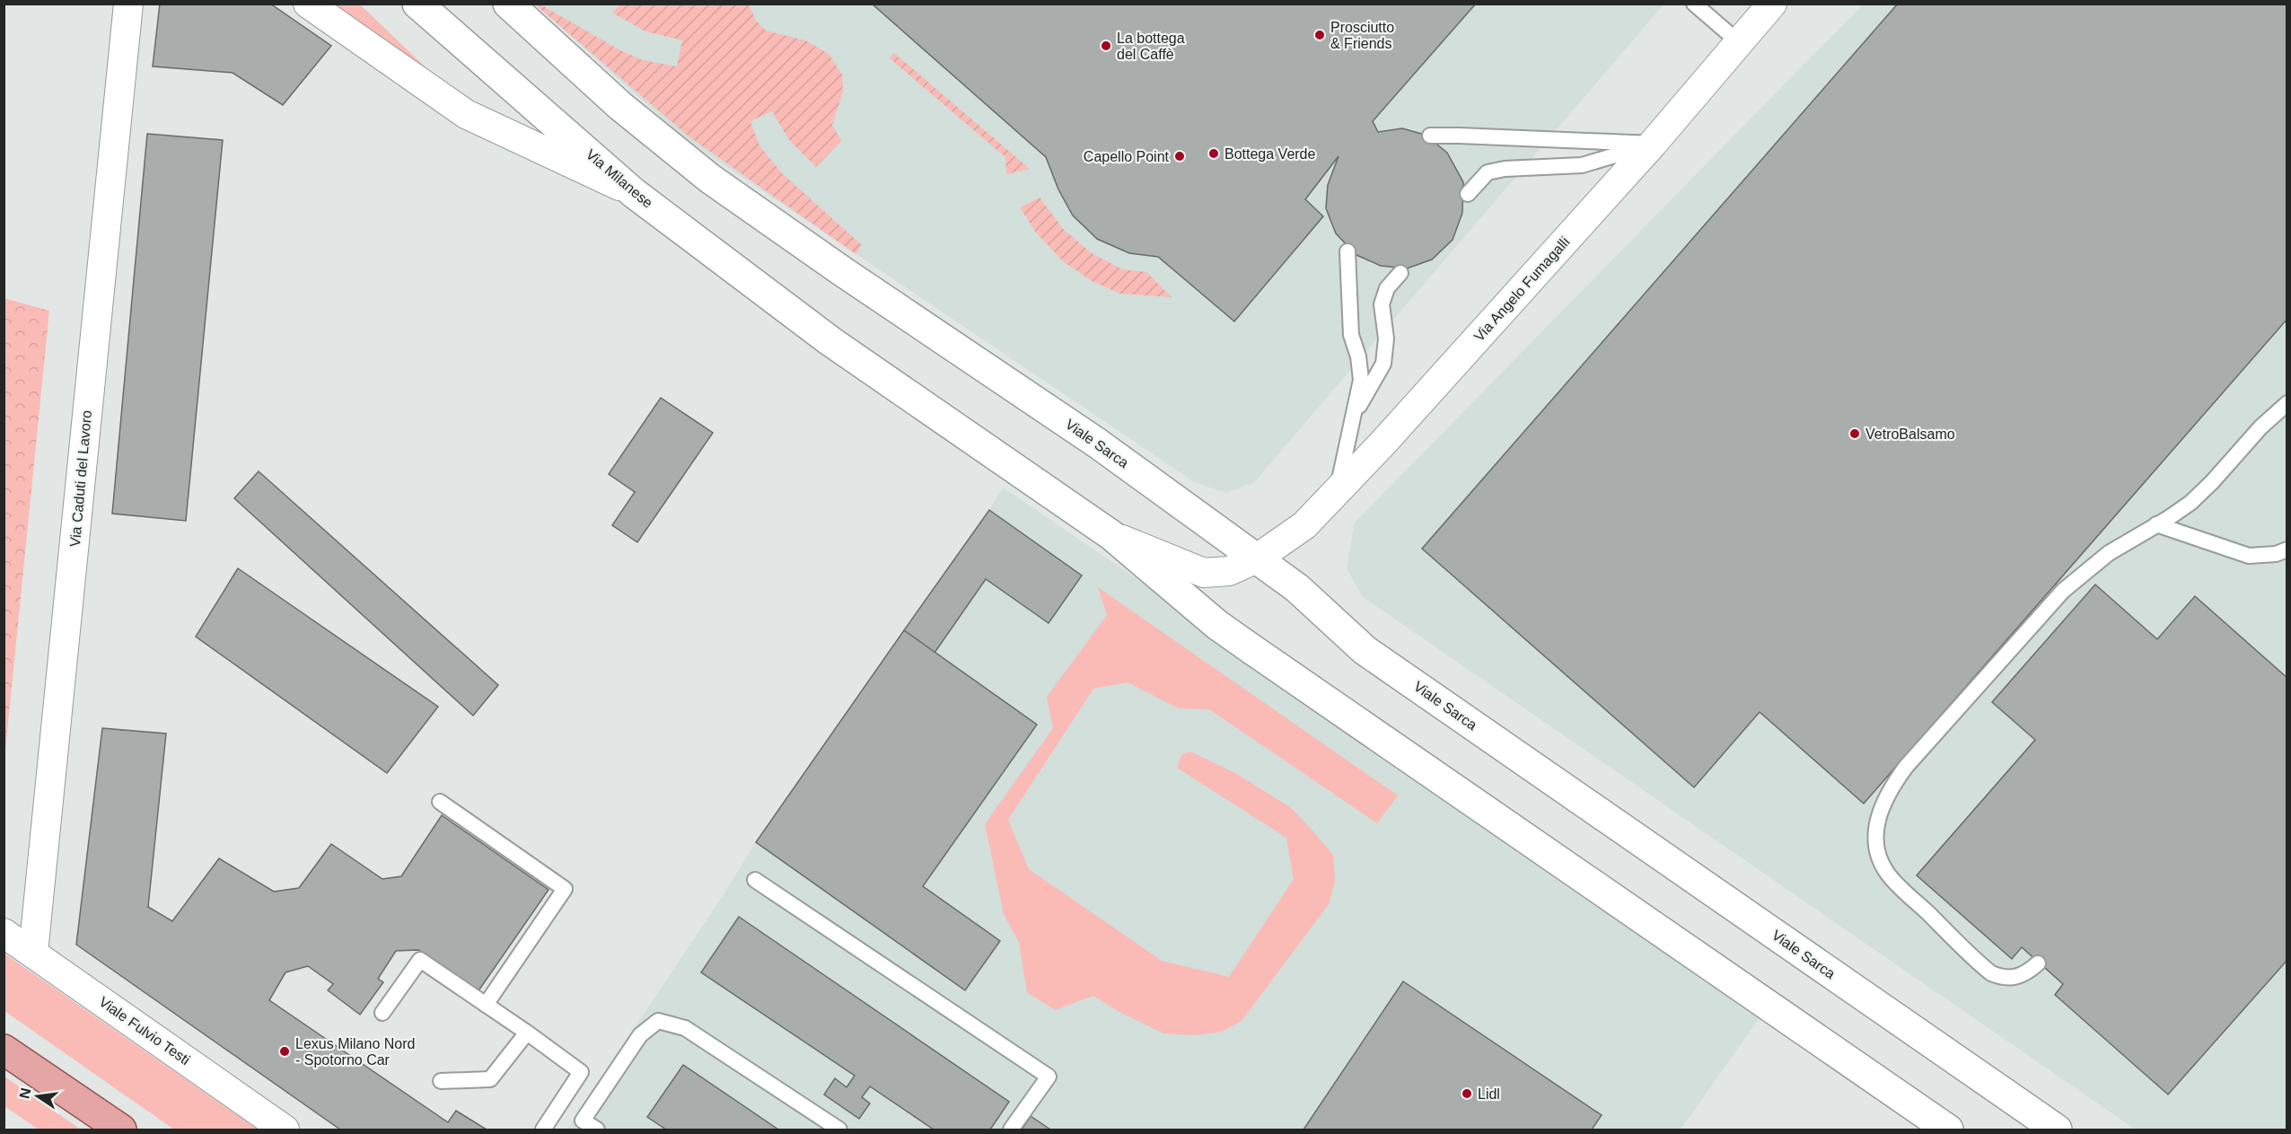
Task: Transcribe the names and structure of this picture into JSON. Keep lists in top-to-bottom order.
{
  "streets": {
    "street": [
      "Via Milanese",
      "Via Angelo Fumagalli",
      "Viale Sarca",
      "Via Caduti del Lavoro",
      "Viale Fulvio Testi"
    ]
  },
  "crossings": [
    ["Via Milanese", "Via Angelo Fumagalli"],
    ["Via Angelo Fumagalli", "Viale Sarca"],
    ["Via Caduti del Lavoro", "Viale Fulvio Testi"]
  ],
  "places": [
    "Prosciutto & Friends",
    "La bottega del Caffè",
    "Bottega Verde",
    "Capello Point",
    "VetroBalsamo",
    "Lexus Milano Nord - Spotorno Car",
    "Lidl"
  ],
  "north": "left"
}
